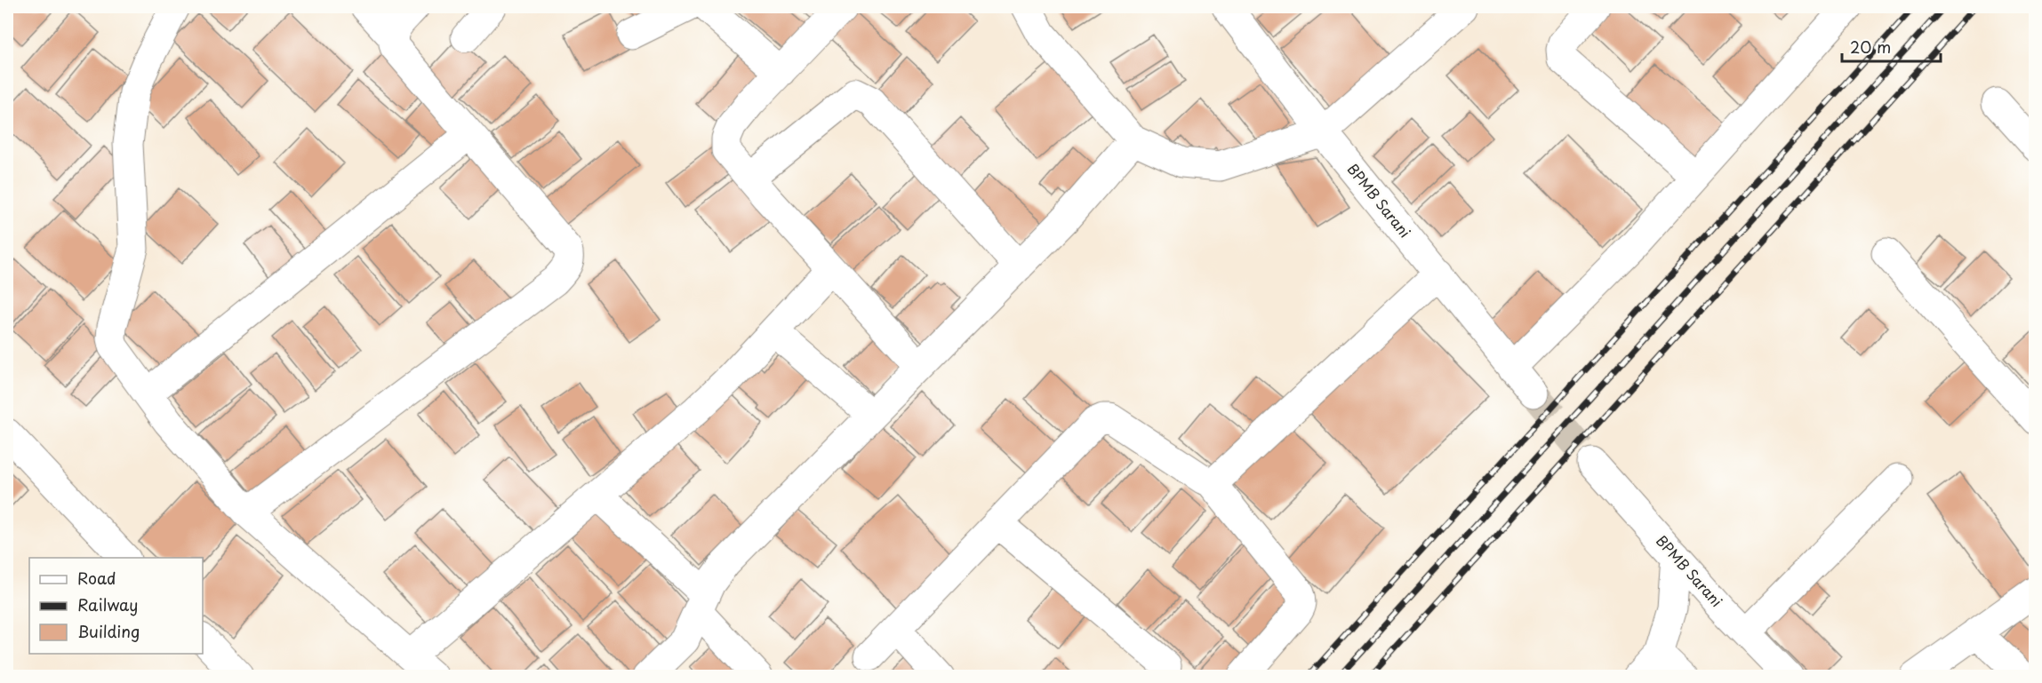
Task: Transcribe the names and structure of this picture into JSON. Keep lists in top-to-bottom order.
{
  "streets": {
    "street": ["BPMB Sarani"]
  },
  "legend": ["Road", "Railway", "Building"],
  "scale_bar": "20 m"
}
